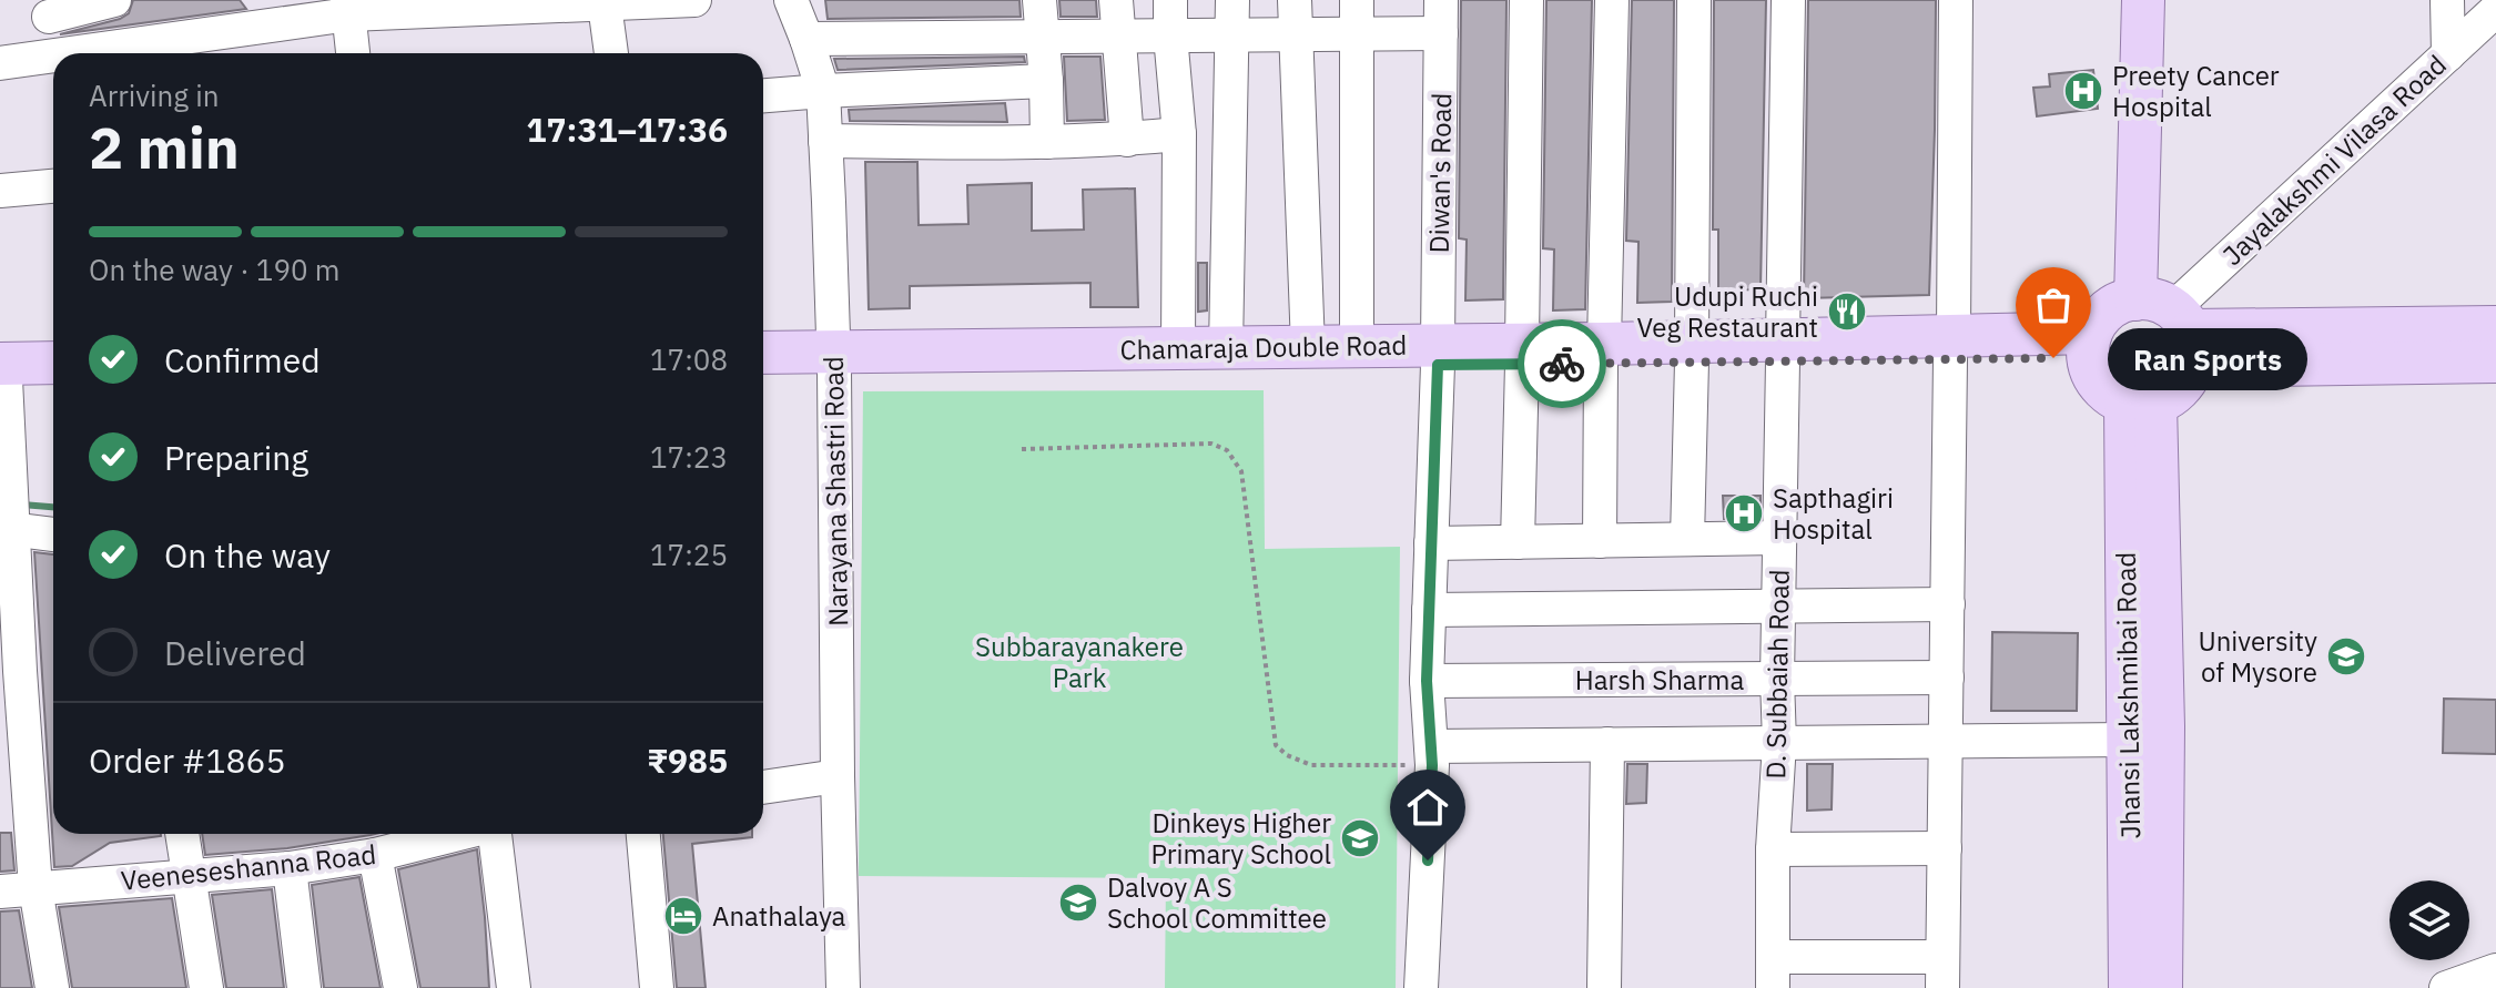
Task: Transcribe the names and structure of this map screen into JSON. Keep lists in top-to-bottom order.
{
  "streets": {
    "main road": ["Chamaraja Double Road", "Jhansi Lakshmibai Road"],
    "street": [
      "Jayalakshmi Vilasa Road",
      "Diwan's Road",
      "Narayana Shastri Road",
      "D. Subbaiah Road",
      "Harsh Sharma",
      "Veeneseshanna Road"
    ]
  },
  "crossings": [
    ["Jayalakshmi Vilasa Road", "Chamaraja Double Road"],
    ["Jayalakshmi Vilasa Road", "Jhansi Lakshmibai Road"],
    ["Diwan's Road", "Chamaraja Double Road"],
    ["Diwan's Road", "Harsh Sharma"],
    ["Chamaraja Double Road", "Narayana Shastri Road"],
    ["Chamaraja Double Road", "D. Subbaiah Road"],
    ["Chamaraja Double Road", "Jhansi Lakshmibai Road"],
    ["D. Subbaiah Road", "Harsh Sharma"]
  ],
  "parks": ["Subbarayanakere Park"],
  "places": {
    "hospital": ["Preety Cancer Hospital", "Sapthagiri Hospital"],
    "restaurant": ["Udupi Ruchi Veg Restaurant"],
    "other": ["Ran Sports"],
    "school or university": ["University of Mysore", "Dinkeys Higher Primary School", "Dalvoy A S School Committee"],
    "hotel": ["Anathalaya"]
  },
  "page": {
    "heading": ["2 min", "Arriving in", "17:31–17:36"],
    "panel": ["Order #1865", "₹985"],
    "bar": "On the way · 190 m",
    "list": [
      ["Confirmed", "17:08"],
      ["Preparing", "17:23"],
      ["On the way", "17:25"],
      "Delivered"
    ],
    "bubble": "Ran Sports"
  }
}
